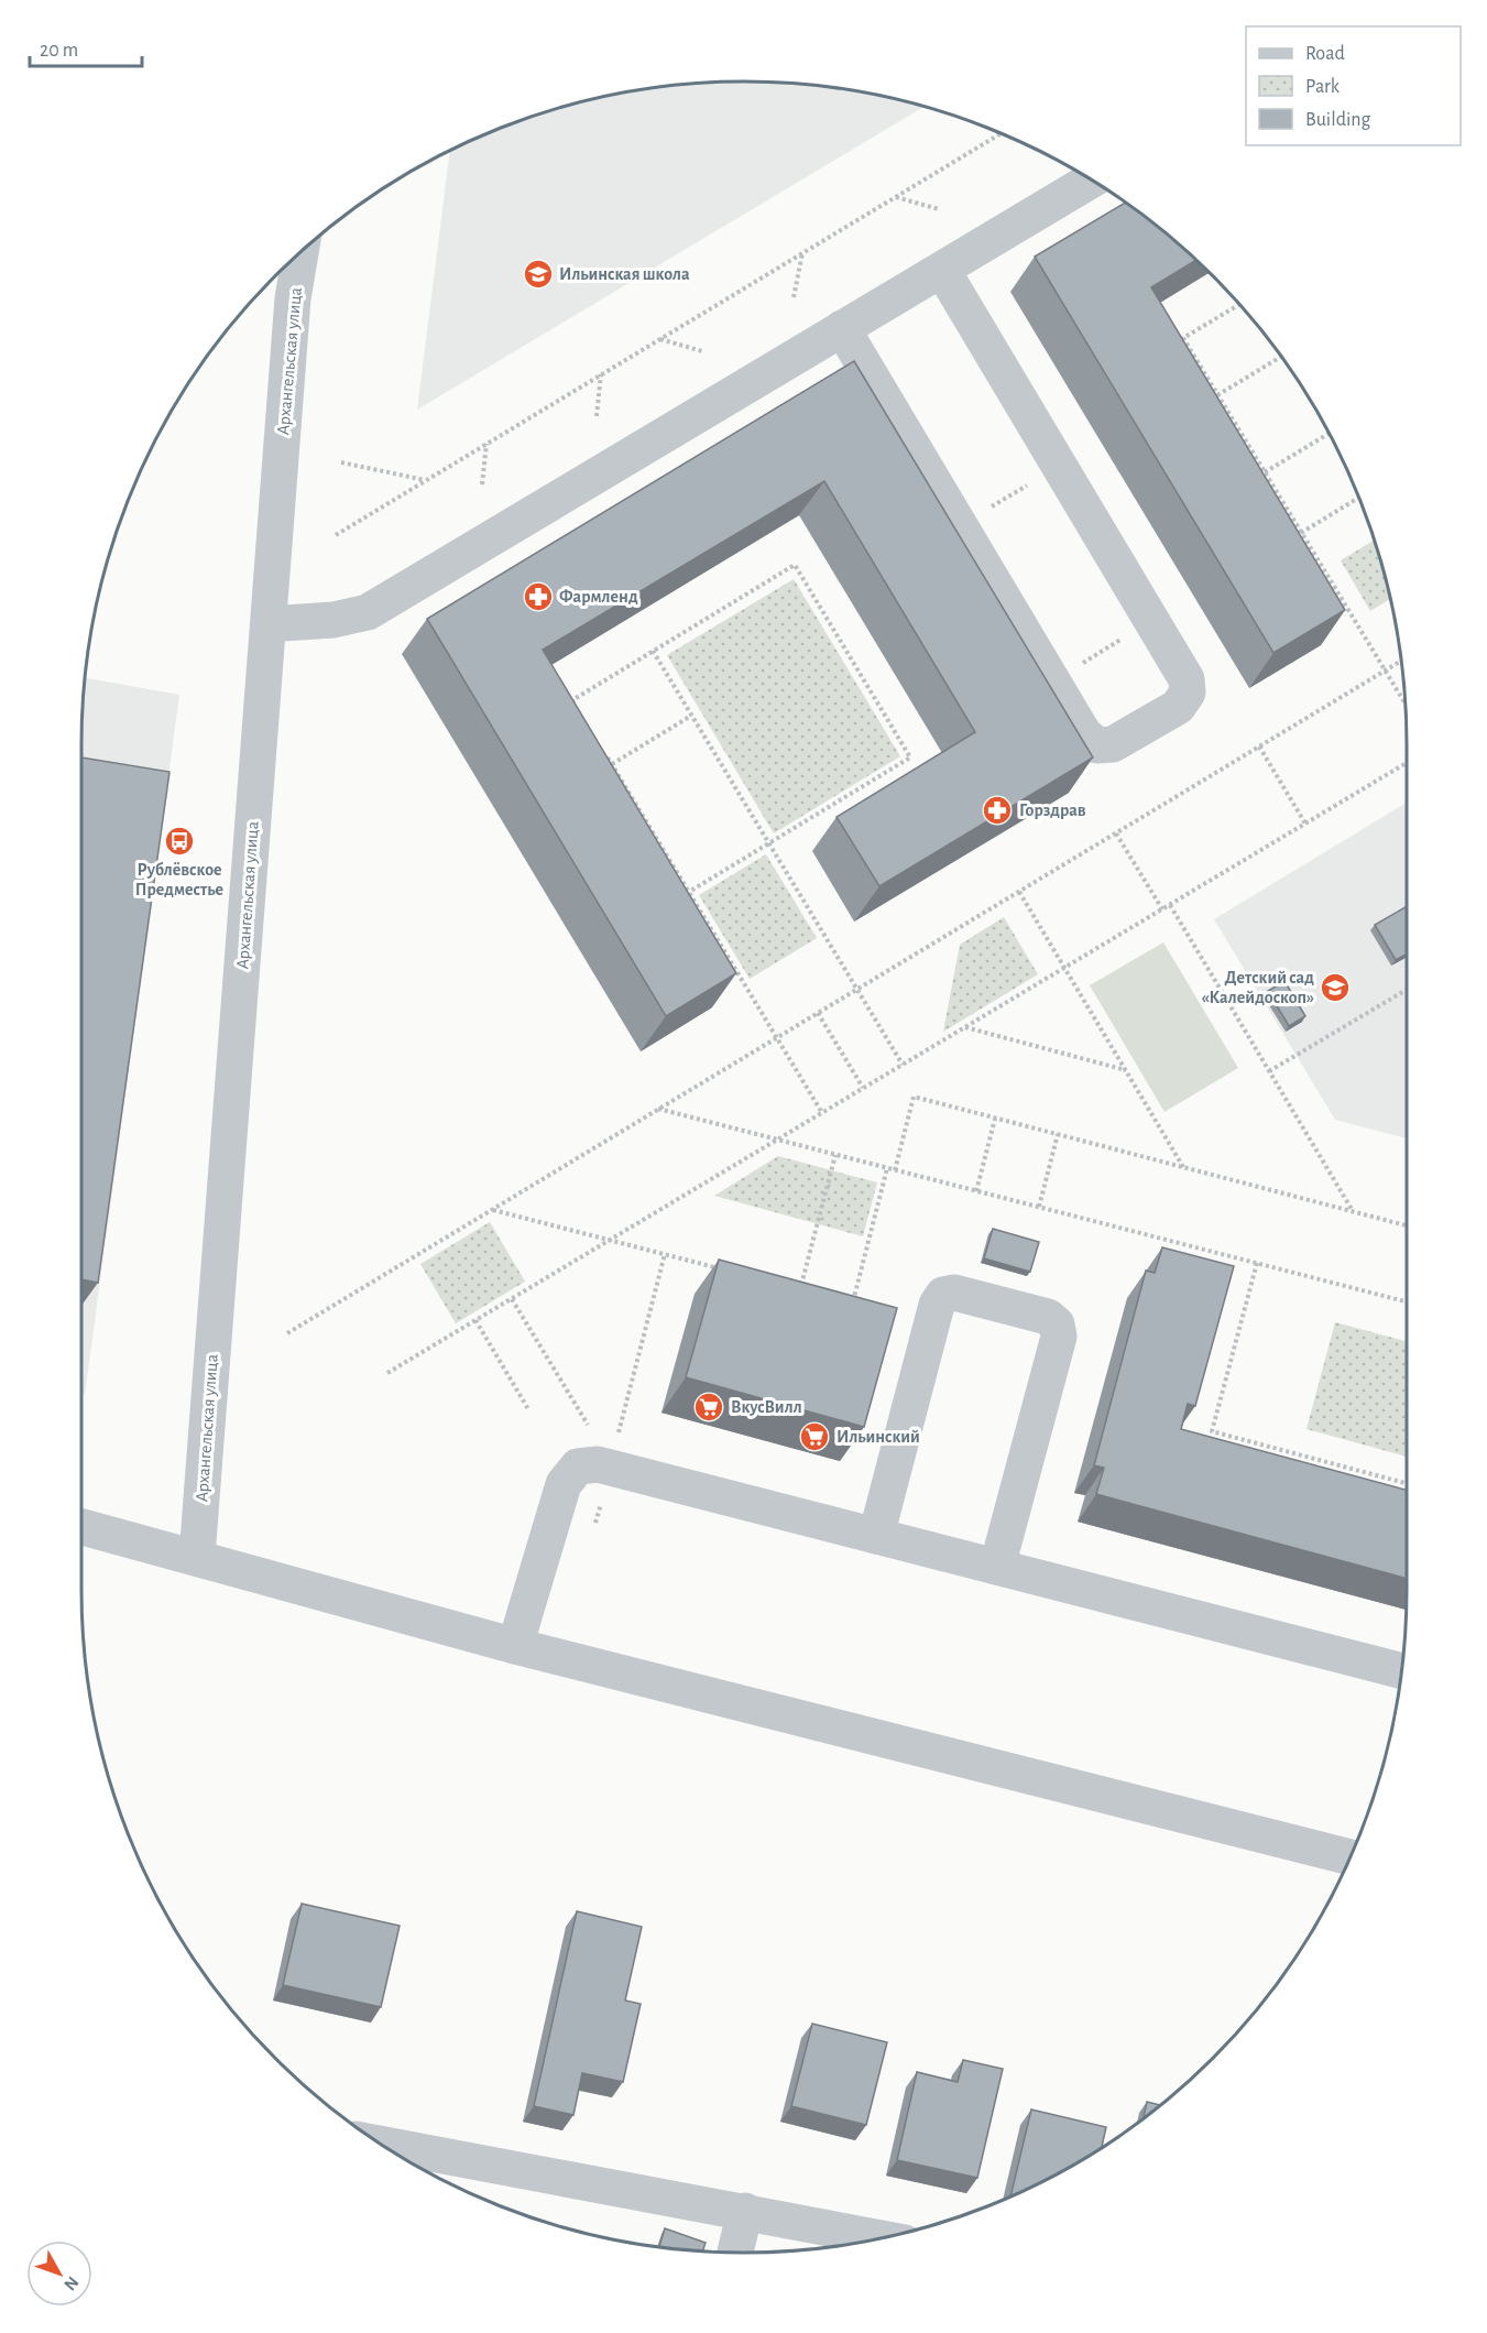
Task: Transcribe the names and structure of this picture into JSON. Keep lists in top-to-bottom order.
{
  "streets": {
    "street": ["Архангельская улица"]
  },
  "places": {
    "school or university": ["Ильинская школа", "Детский сад «Калейдоскоп»"],
    "pharmacy": ["Фармленд", "Горздрав"],
    "bus stop": ["Рублёвское Предместье"],
    "supermarket": ["ВкусВилл", "Ильинский"]
  },
  "legend": ["Road", "Park", "Building"],
  "scale_bar": "20 m",
  "north": "bottom right"
}
